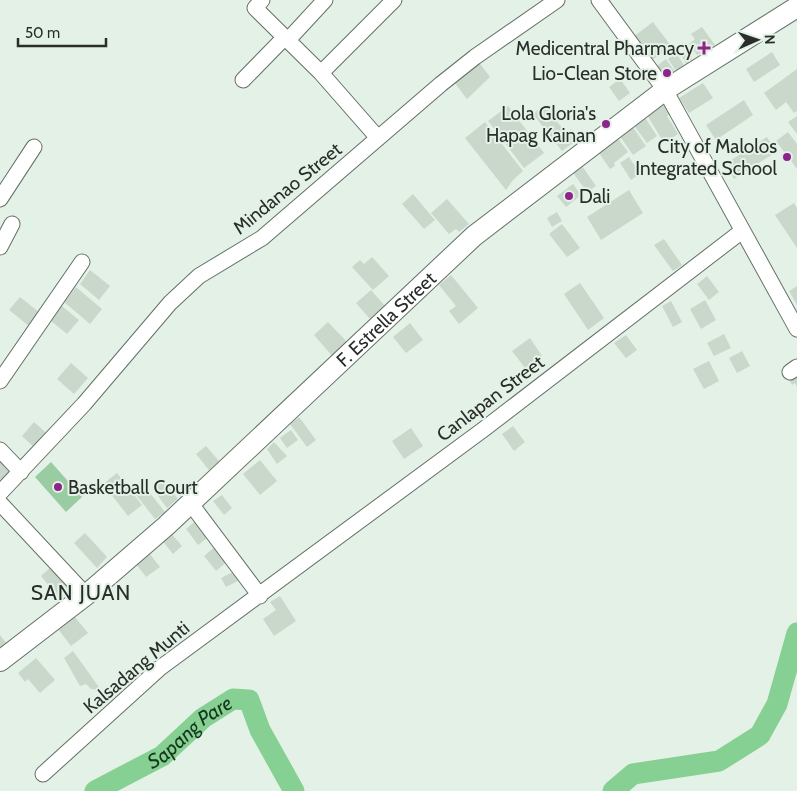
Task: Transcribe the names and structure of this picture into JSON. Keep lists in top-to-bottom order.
{
  "streets": {
    "main road": ["F. Estrella Street"],
    "street": ["Mindanao Street", "Canlapan Street", "Kalsadang Munti"]
  },
  "crossings": [
    ["Canlapan Street", "Kalsadang Munti"]
  ],
  "districts": ["SAN JUAN"],
  "water": ["Sapang Pare"],
  "places": {
    "health": ["Medicentral Pharmacy"],
    "other": [
      "Lio-Clean Store",
      "Lola Gloria's Hapag Kainan",
      "City of Malolos Integrated School",
      "Dali",
      "Basketball Court"
    ]
  },
  "scale_bar": "50 m",
  "north": "right"
}
